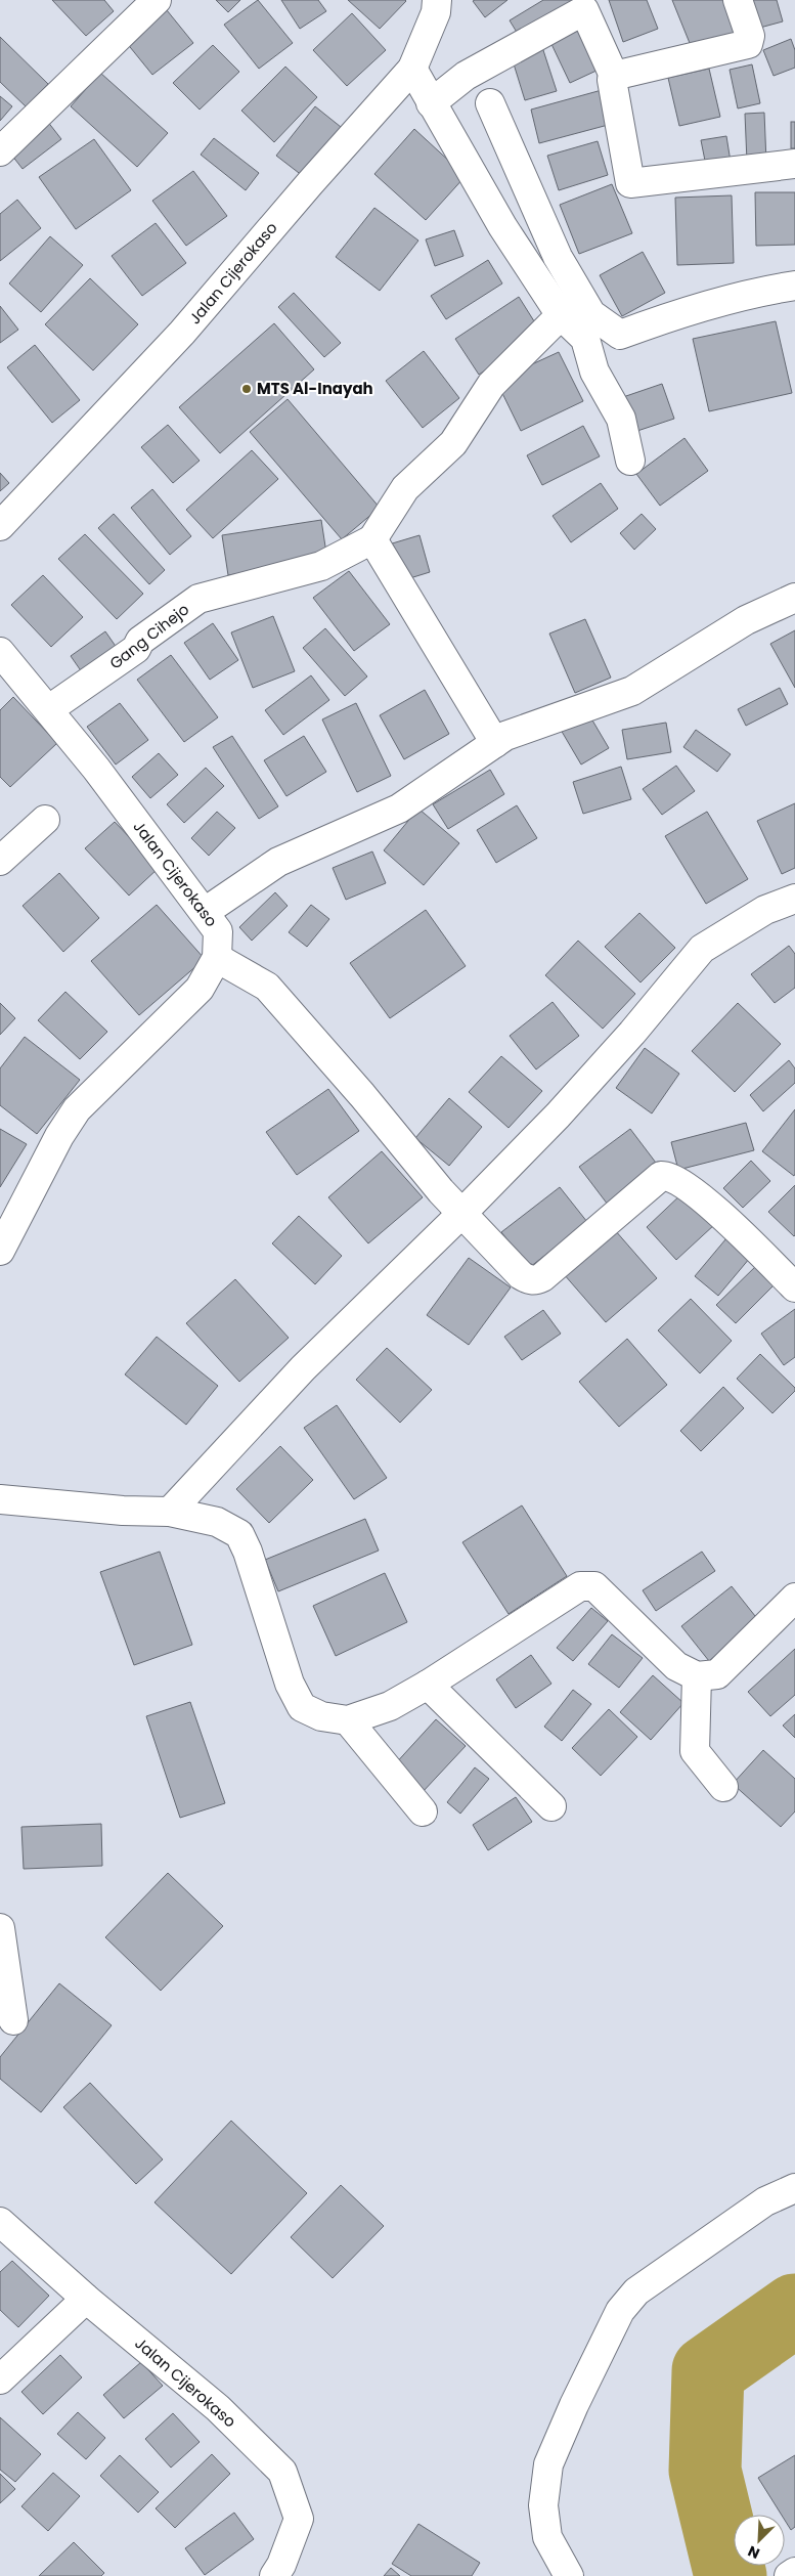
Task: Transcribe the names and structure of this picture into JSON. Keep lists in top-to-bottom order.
{
  "streets": {
    "street": ["Jalan Cijerokaso", "Gang Cihejo"]
  },
  "crossings": [
    ["Jalan Cijerokaso", "Gang Cihejo"]
  ],
  "places": ["MTS Al-Inayah"],
  "north": "bottom left"
}
